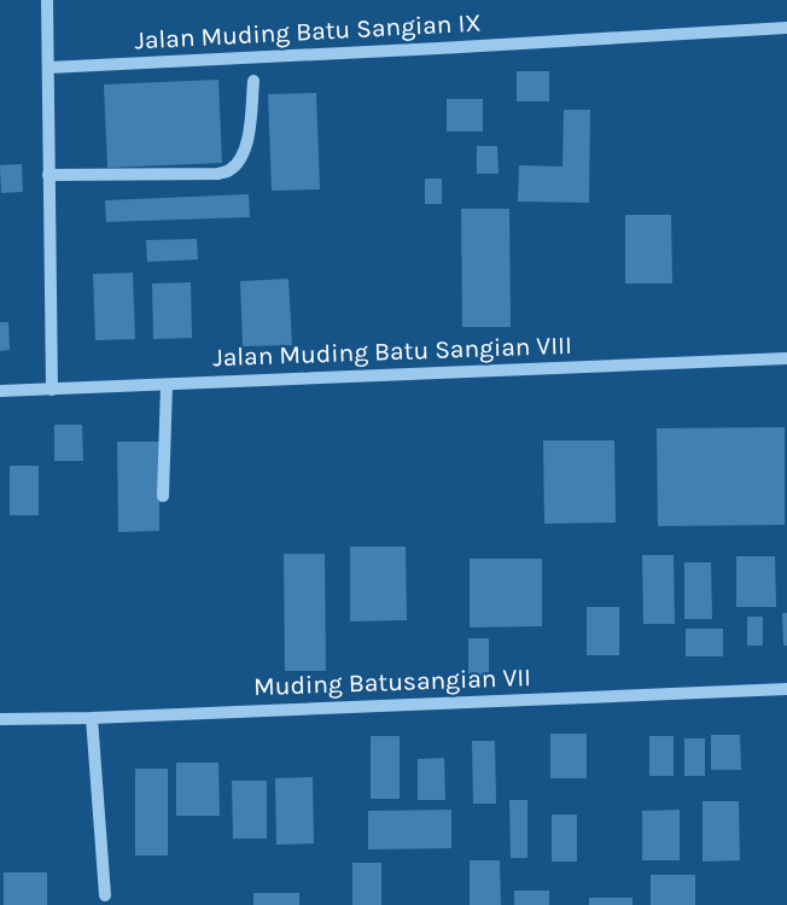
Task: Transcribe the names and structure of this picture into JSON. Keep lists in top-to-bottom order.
{
  "streets": {
    "street": ["Jalan Muding Batu Sangian IX", "Jalan Muding Batu Sangian VIII", "Muding Batusangian VII"]
  }
}
